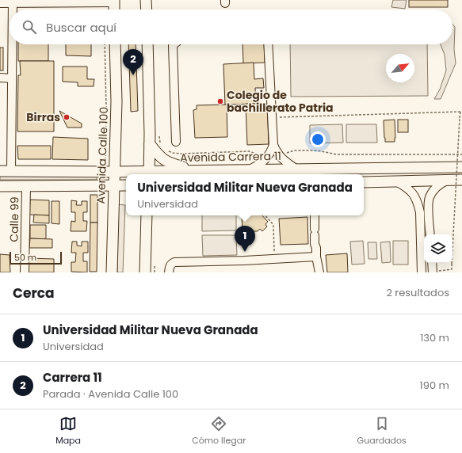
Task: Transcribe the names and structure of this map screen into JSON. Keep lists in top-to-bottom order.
{
  "streets": {
    "main road": ["Avenida Calle 100", "Avenida Carrera 11"],
    "street": ["Calle 99"]
  },
  "crossings": [
    ["Avenida Calle 100", "Avenida Carrera 11"]
  ],
  "places": ["Colegio de bachillerato Patria", "Birras"],
  "scale_bar": "50 m",
  "north": "top right",
  "page": {
    "search": "Buscar aquí",
    "pins": ["2", "1"],
    "popup": ["Universidad Militar Nueva Granada", "Universidad"],
    "scale": "50 m",
    "heading": ["Cerca", "2 resultados"],
    "list": [
      {
        "mark": "1",
        "name": "Universidad Militar Nueva Granada",
        "note": "Universidad",
        "value": "130 m"
      },
      {
        "mark": "2",
        "name": "Carrera 11",
        "note": "Parada · Avenida Calle 100",
        "value": "190 m"
      }
    ],
    "nav": ["Mapa", "Cómo llegar", "Guardados"]
  }
}
